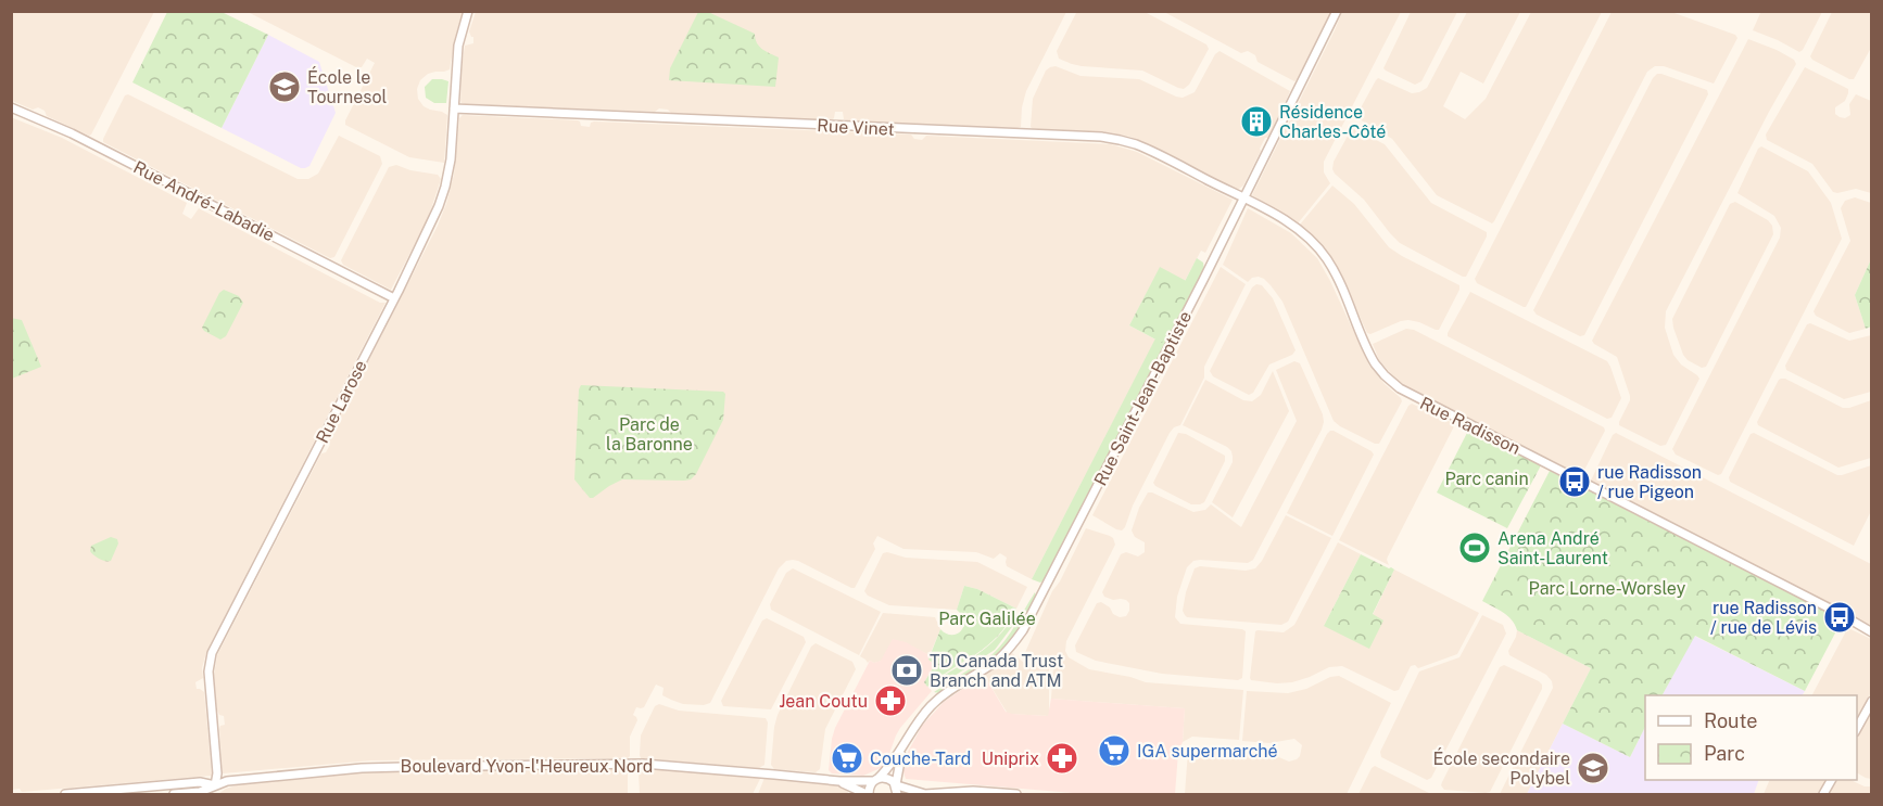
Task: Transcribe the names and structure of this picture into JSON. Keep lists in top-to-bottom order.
{
  "streets": {
    "street": [
      "Rue Vinet",
      "Rue André-Labadie",
      "Rue Saint-Jean-Baptiste",
      "Rue Larose",
      "Rue Radisson",
      "Boulevard Yvon-l'Heureux Nord"
    ]
  },
  "crossings": [
    ["Rue Vinet", "Rue Saint-Jean-Baptiste"],
    ["Rue Vinet", "Rue Larose"],
    ["Rue Vinet", "Rue Radisson"],
    ["Rue André-Labadie", "Rue Larose"],
    ["Rue Saint-Jean-Baptiste", "Rue Radisson"],
    ["Rue Saint-Jean-Baptiste", "Boulevard Yvon-l'Heureux Nord"],
    ["Rue Larose", "Boulevard Yvon-l'Heureux Nord"]
  ],
  "parks": [
    "Parc de la Baronne",
    "Parc canin",
    "Parc Lorne-Worsley",
    "Parc Galilée"
  ],
  "places": {
    "school or university": ["École le Tournesol", "École secondaire Polybel"],
    "building": ["Résidence Charles-Côté"],
    "bus stop": ["rue Radisson / rue Pigeon", "rue Radisson / rue de Lévis"],
    "sports": ["Arena André Saint-Laurent"],
    "bank": ["TD Canada Trust Branch and ATM"],
    "pharmacy": ["Jean Coutu", "Uniprix"],
    "supermarket": ["IGA supermarché", "Couche-Tard"]
  },
  "legend": ["Route", "Parc"]
}
